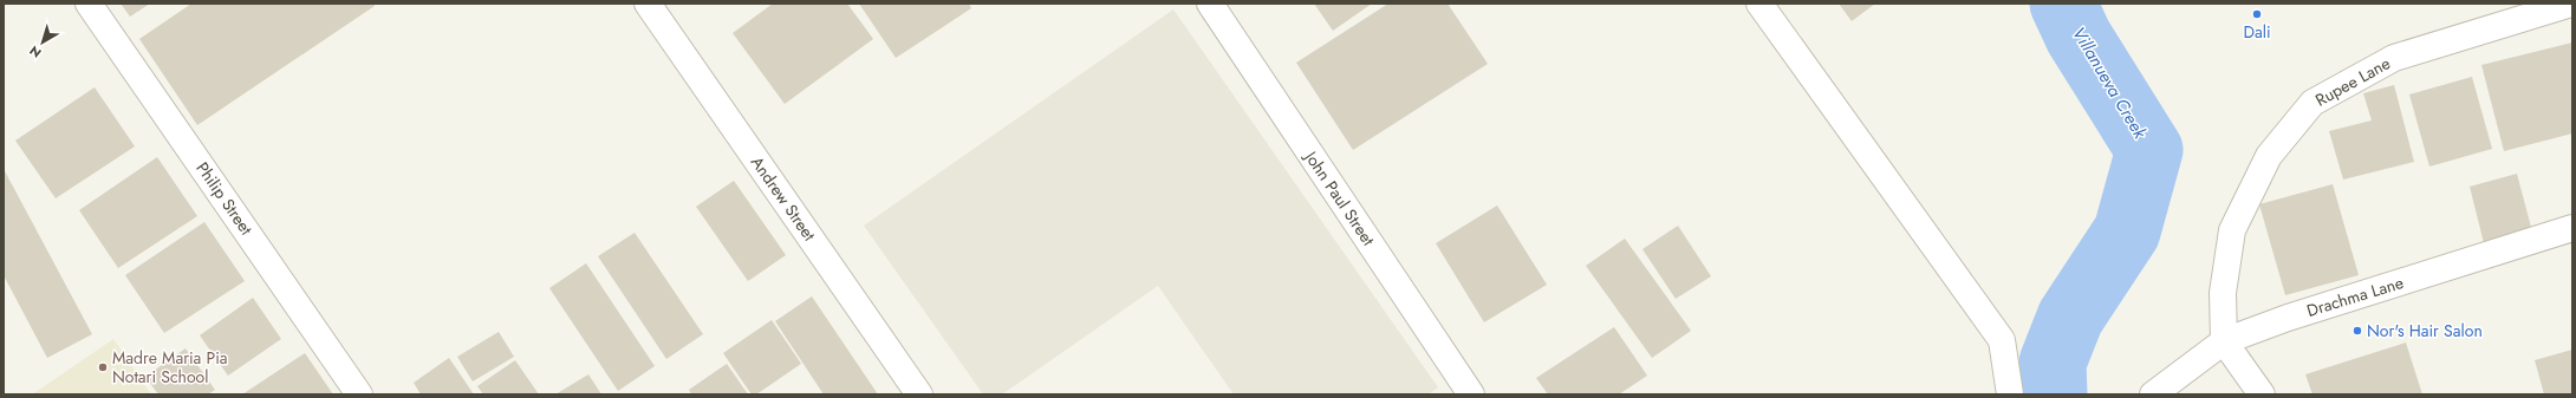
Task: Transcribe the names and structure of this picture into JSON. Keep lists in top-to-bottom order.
{
  "streets": {
    "street": [
      "Rupee Lane",
      "Philip Street",
      "Andrew Street",
      "John Paul Street",
      "Drachma Lane"
    ]
  },
  "crossings": [
    ["Rupee Lane", "Drachma Lane"]
  ],
  "water": ["Villanueva Creek"],
  "places": ["Dali", "Nor's Hair Salon", "Madre Maria Pia Notari School"],
  "north": "bottom left"
}
